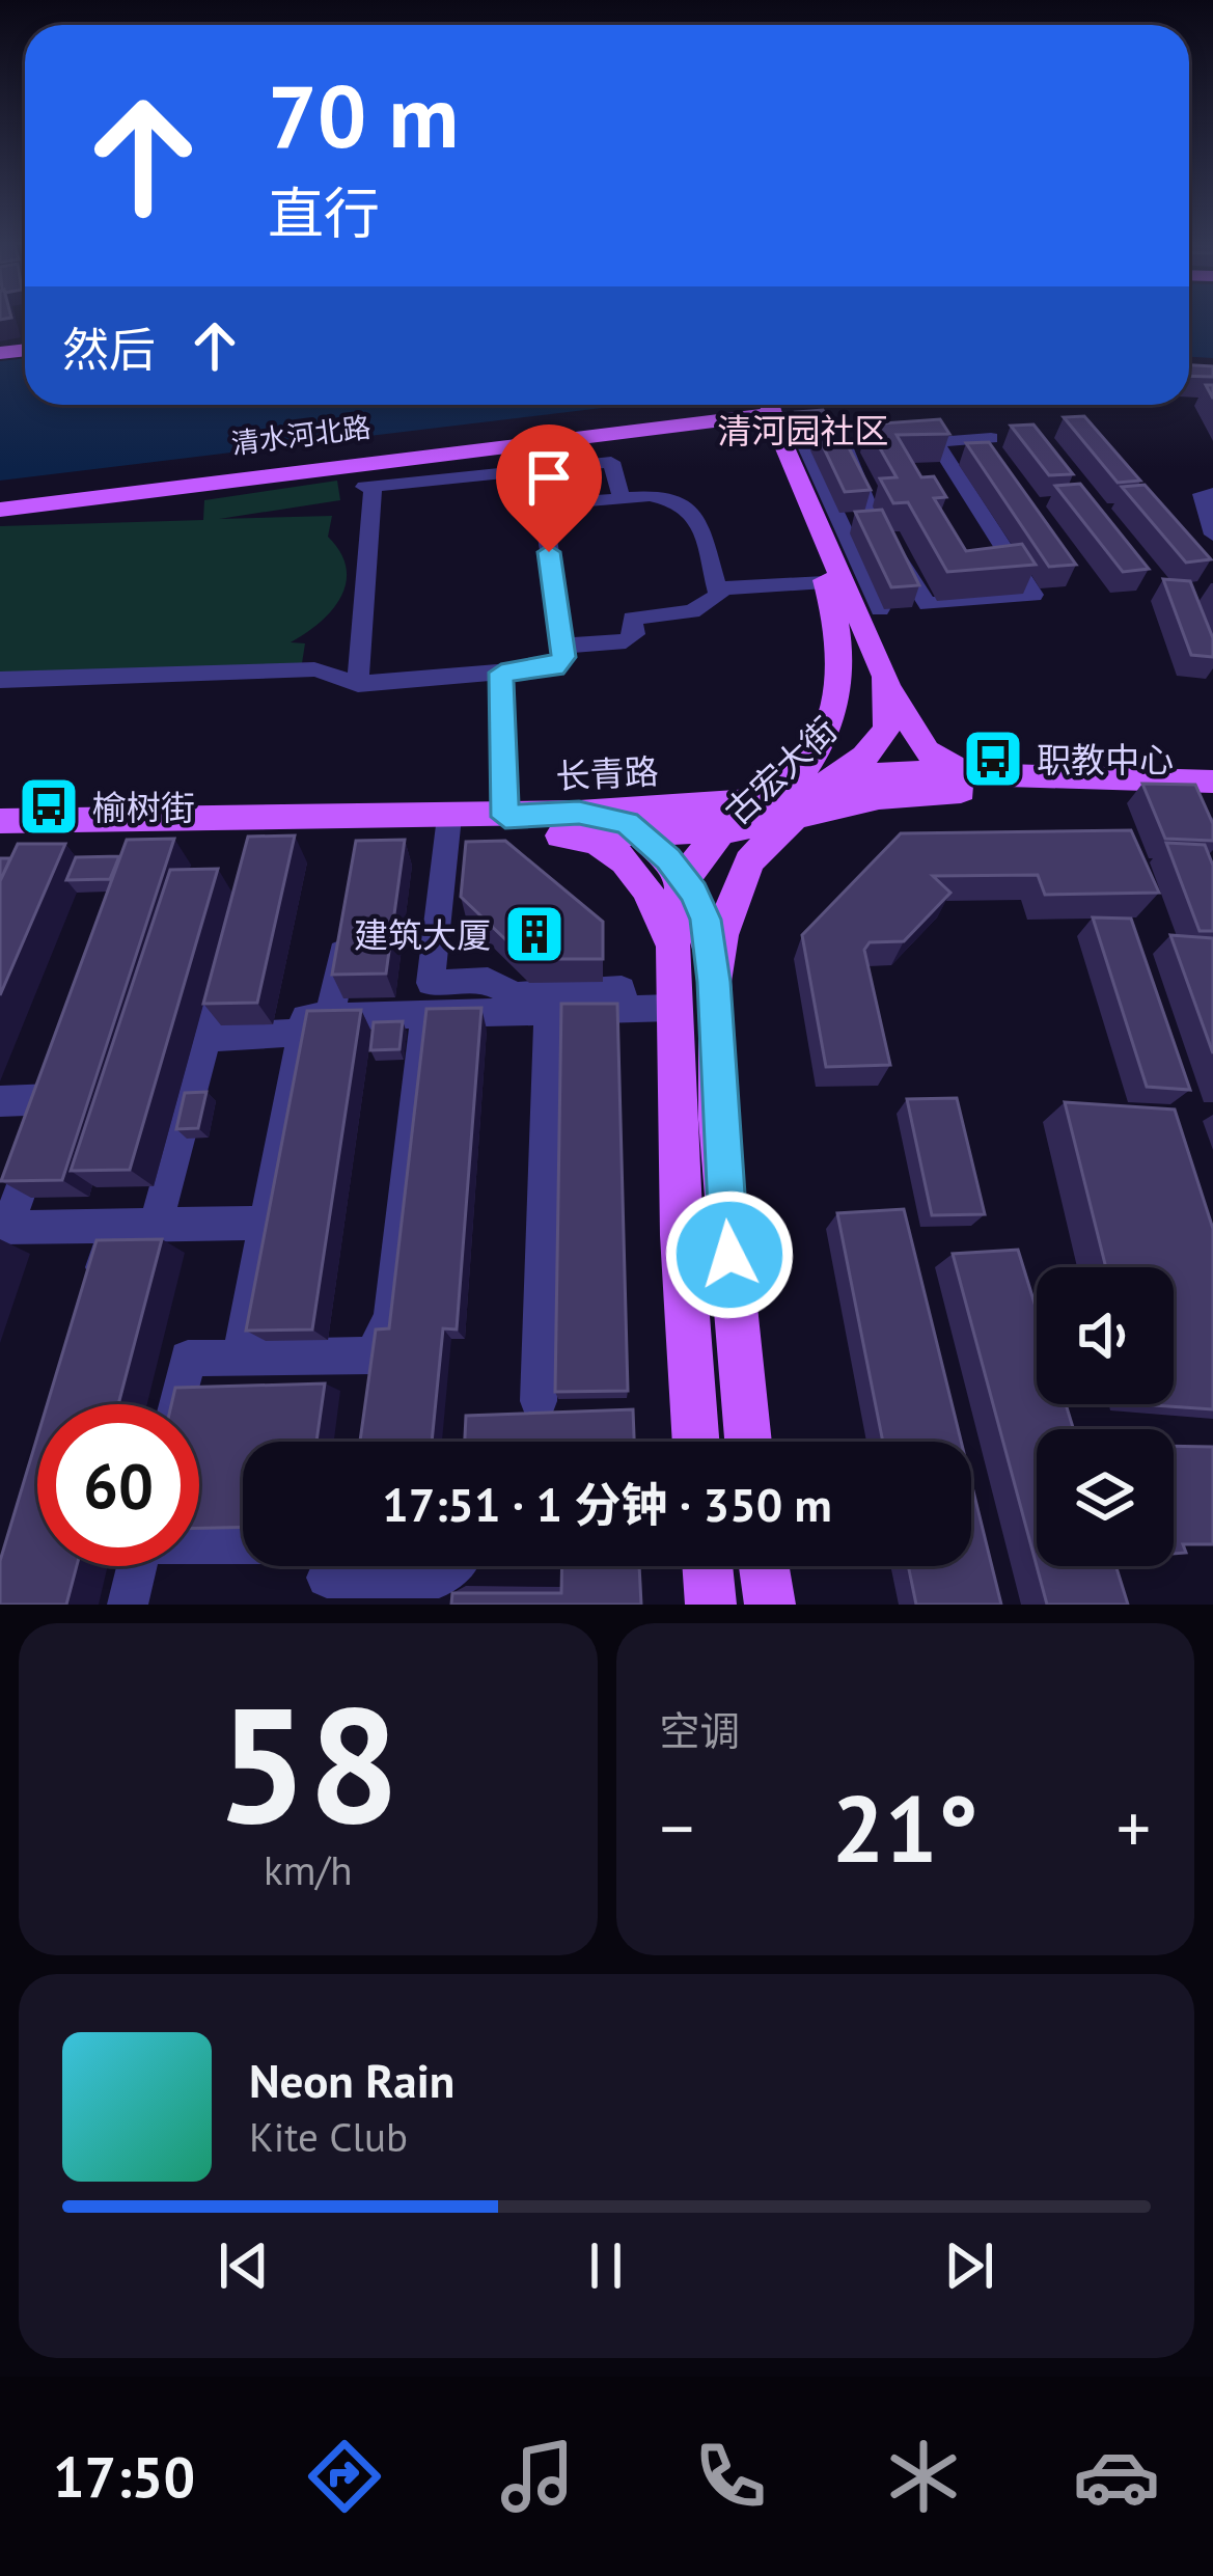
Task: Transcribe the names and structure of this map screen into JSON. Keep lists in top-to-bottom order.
{
  "streets": {
    "main road": ["清水河北路", "古宏大街", "长青路"]
  },
  "crossings": [
    ["古宏大街", "长青路"]
  ],
  "districts": ["清河园社区"],
  "places": {
    "bus stop": ["职教中心", "榆树街"],
    "building": ["建筑大厦"]
  },
  "page": {
    "turn": ["70 m", "直行"],
    "then": "然后",
    "limit": "60",
    "trip": "17:51 · 1 分钟 · 350 m",
    "tile": [
      ["58", "km/h"],
      "空调"
    ],
    "heat": ["−", "21°", "+"],
    "song": ["Neon Rain", "Kite Club"],
    "tabs": "17:50"
  }
}
